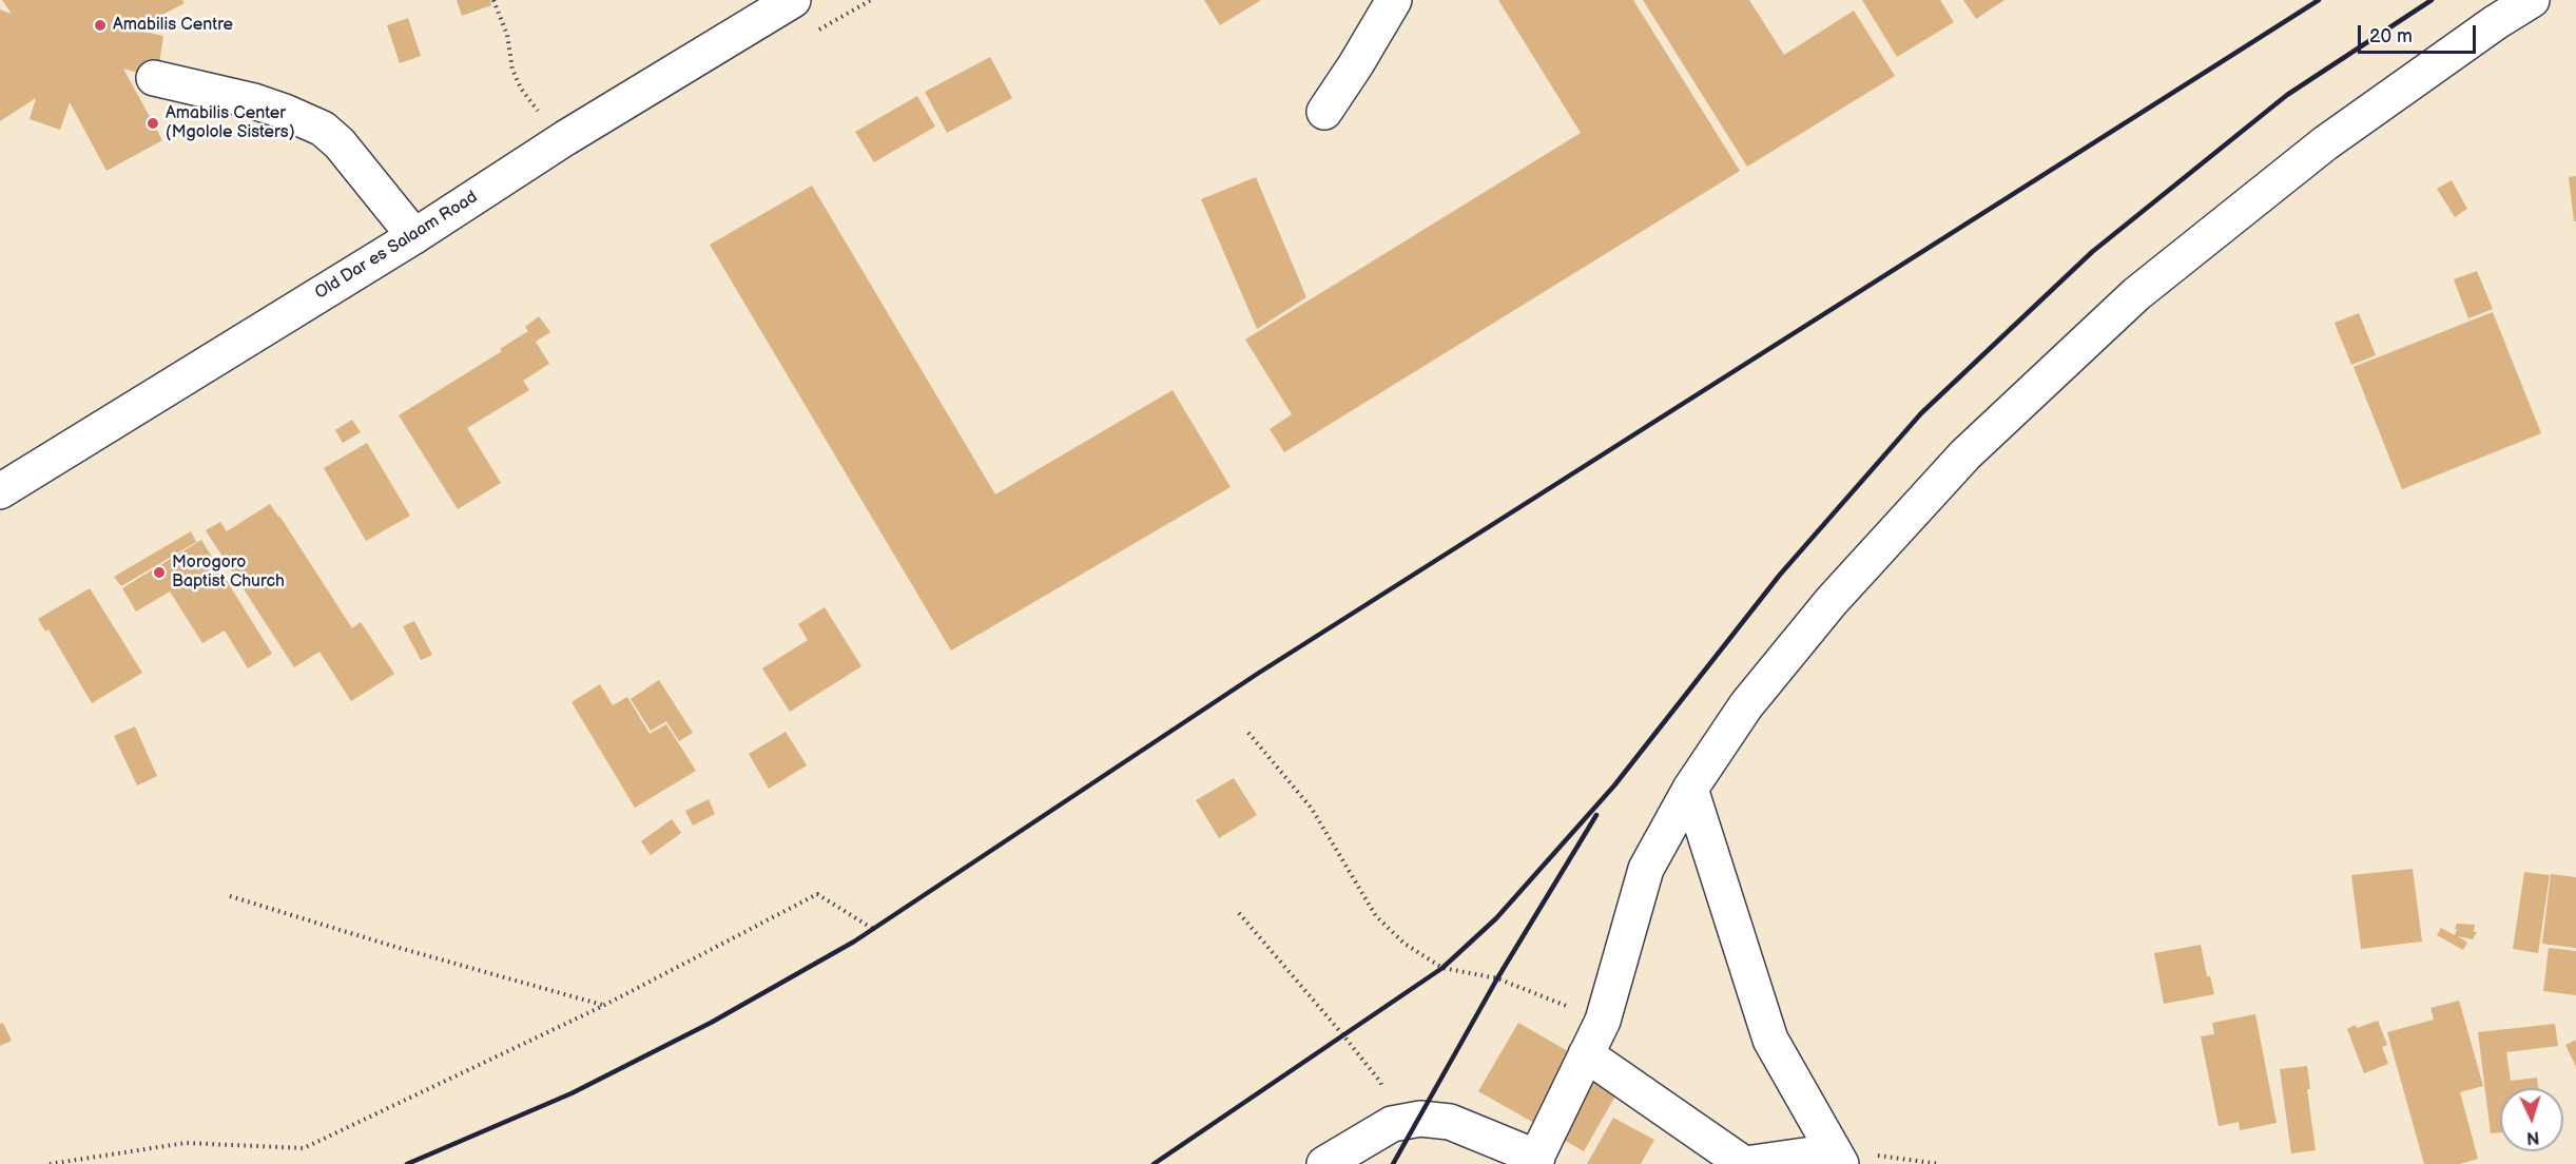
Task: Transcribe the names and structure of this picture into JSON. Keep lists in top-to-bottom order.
{
  "streets": {
    "main road": ["Old Dar es Salaam Road"]
  },
  "places": ["Amabilis Centre", "Amabilis Center (Mgolole Sisters)", "Morogoro Baptist Church"],
  "scale_bar": "20 m",
  "north": "bottom"
}
